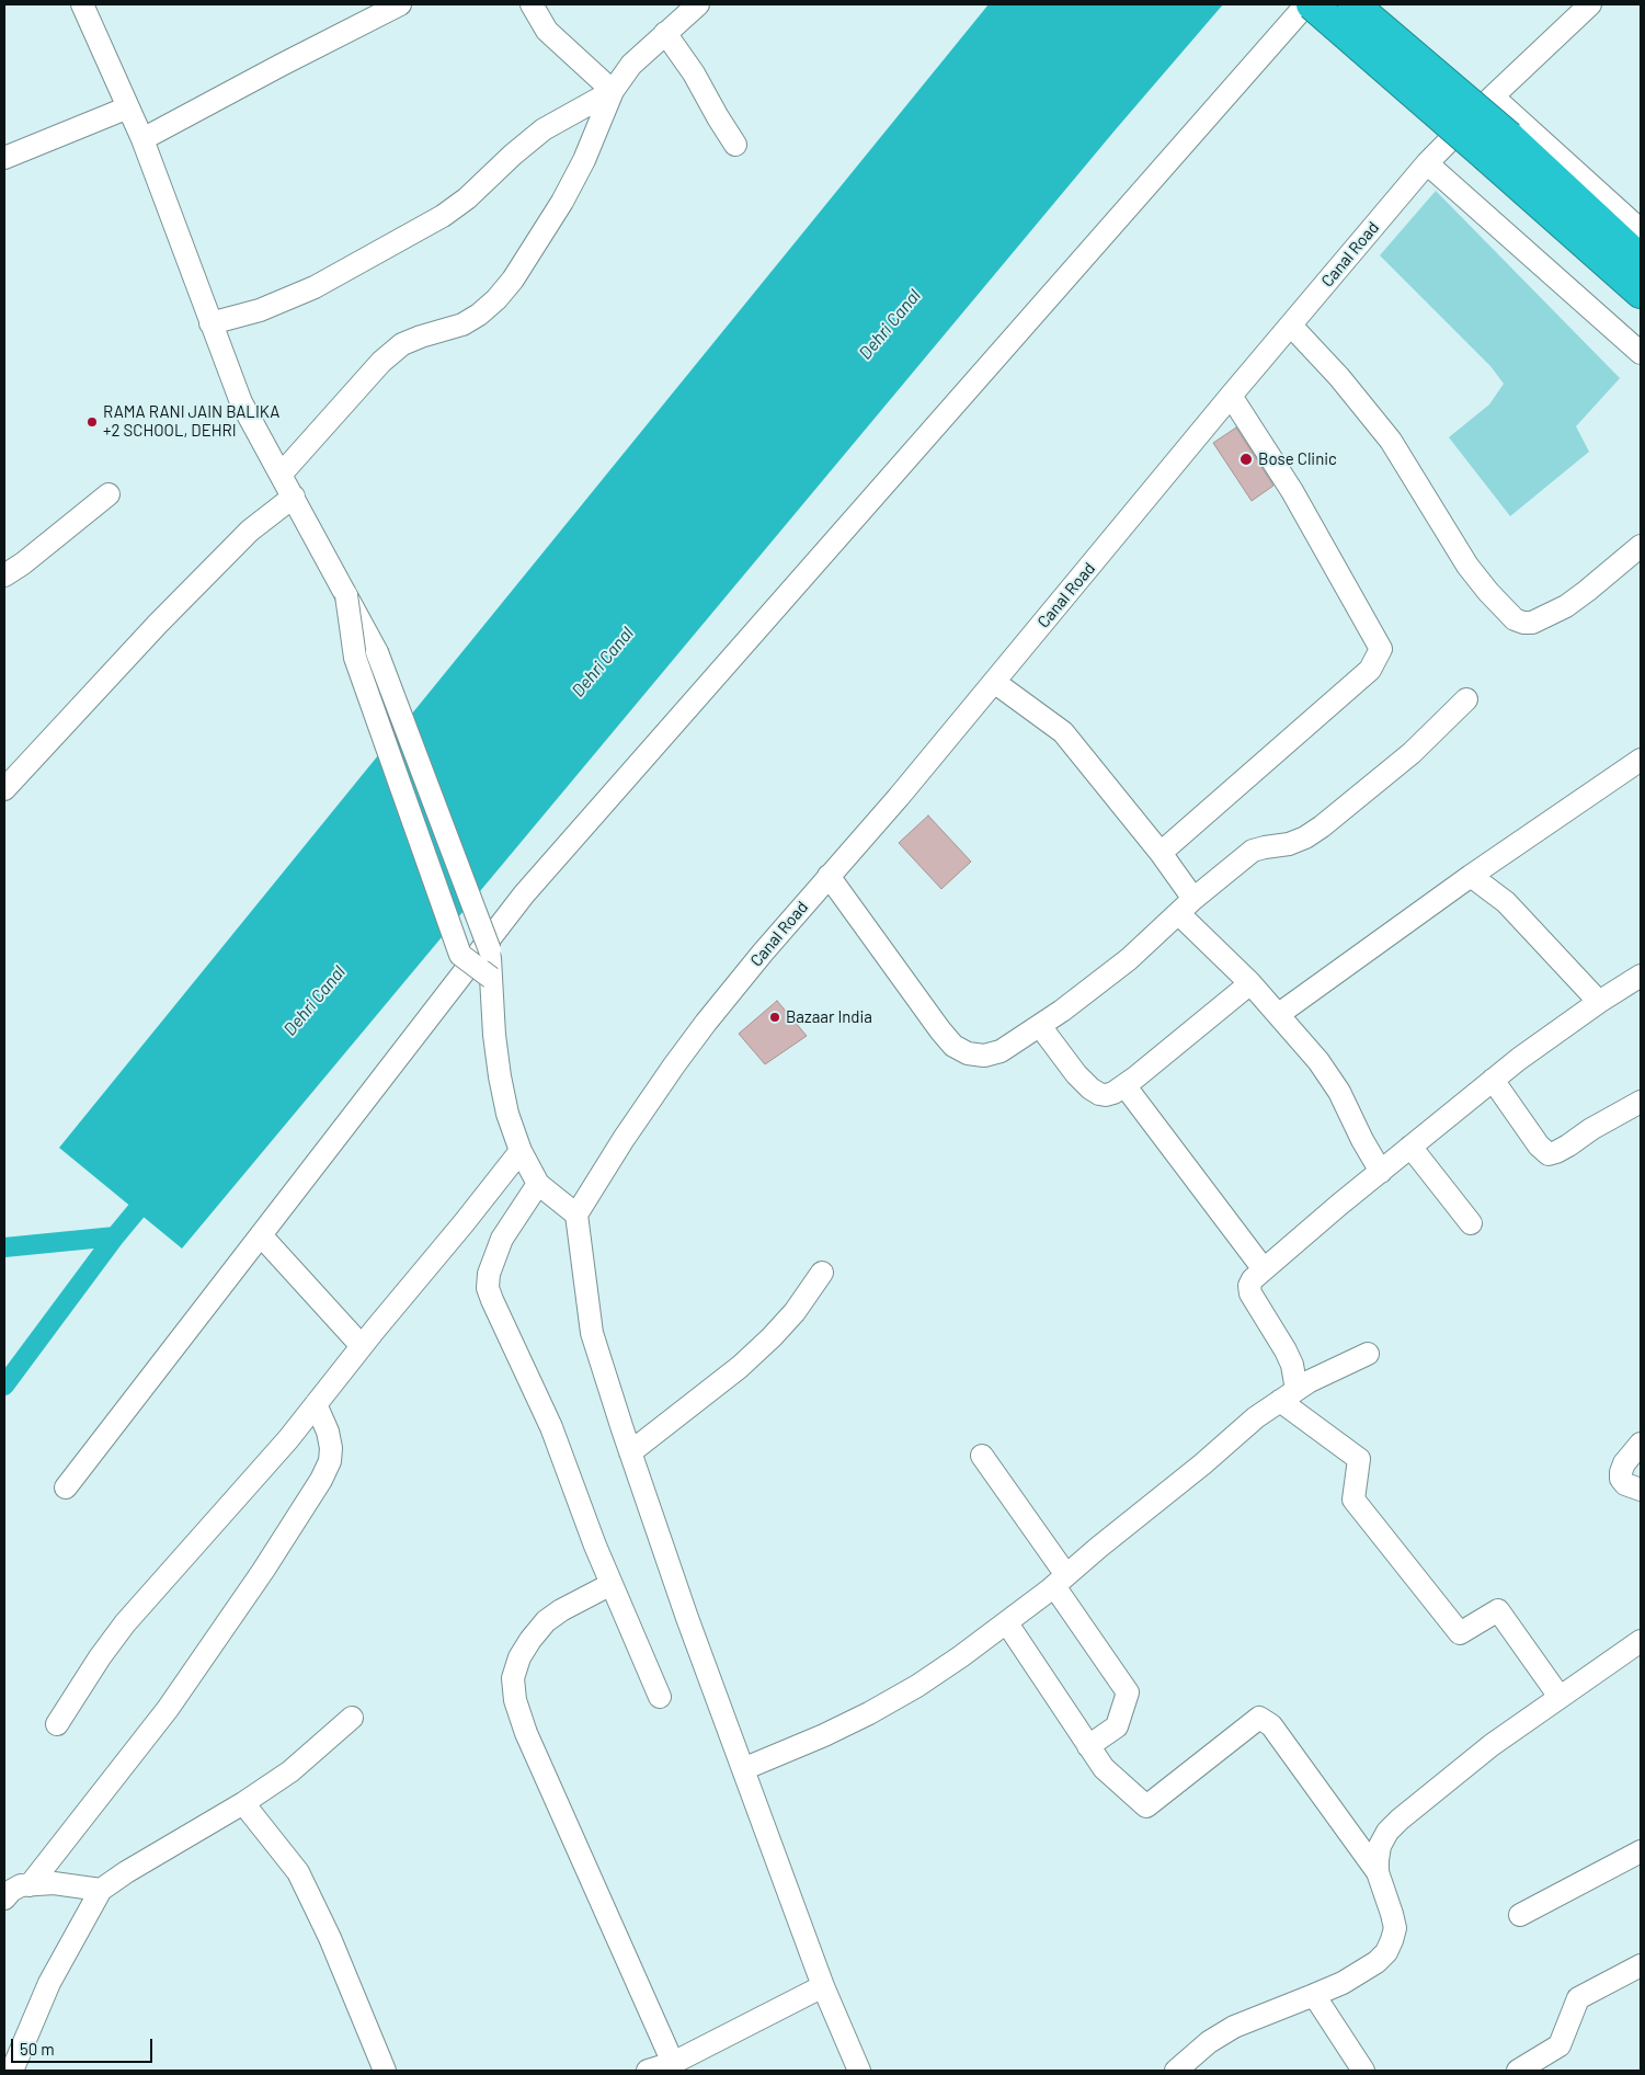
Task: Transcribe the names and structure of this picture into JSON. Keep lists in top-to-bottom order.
{
  "streets": {
    "street": ["Canal Road"]
  },
  "water": ["Dehri Canal"],
  "places": ["RAMA RANI JAIN BALIKA +2 SCHOOL, DEHRI", "Bose Clinic", "Bazaar India"],
  "scale_bar": "50 m"
}
